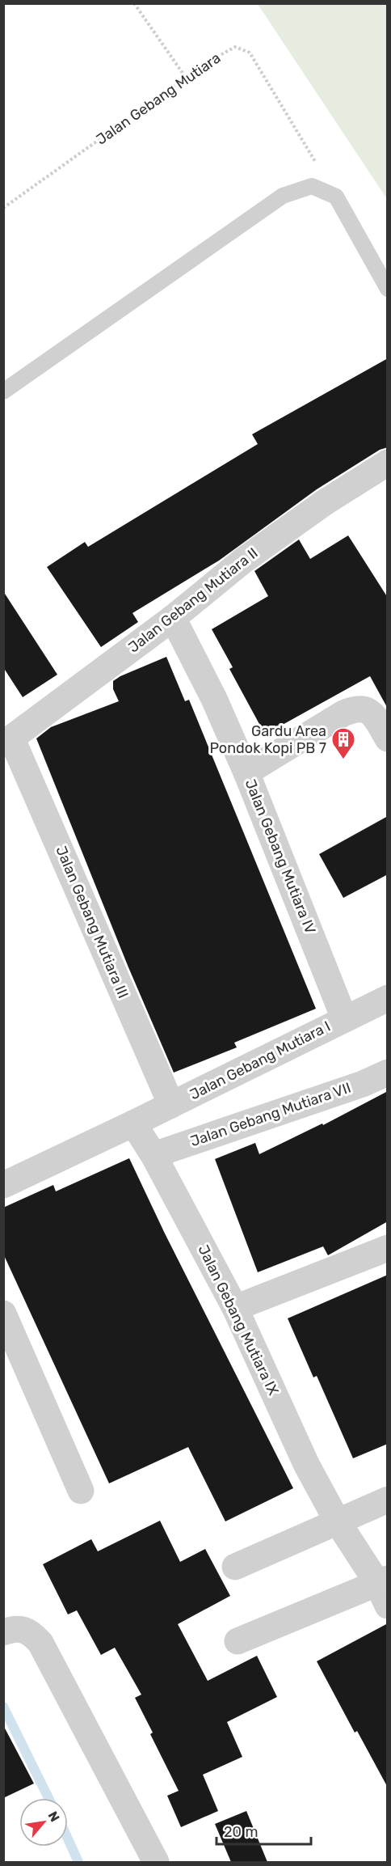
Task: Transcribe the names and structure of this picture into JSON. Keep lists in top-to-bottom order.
{
  "streets": {
    "street": [
      "Jalan Gebang Mutiara II",
      "Jalan Gebang Mutiara IV",
      "Jalan Gebang Mutiara III",
      "Jalan Gebang Mutiara I",
      "Jalan Gebang Mutiara VII",
      "Jalan Gebang Mutiara IX"
    ],
    "path": ["Jalan Gebang Mutiara"]
  },
  "crossings": [
    ["Jalan Gebang Mutiara II", "Jalan Gebang Mutiara IV"],
    ["Jalan Gebang Mutiara II", "Jalan Gebang Mutiara III"],
    ["Jalan Gebang Mutiara IV", "Jalan Gebang Mutiara I"],
    ["Jalan Gebang Mutiara III", "Jalan Gebang Mutiara I"],
    ["Jalan Gebang Mutiara I", "Jalan Gebang Mutiara IX"],
    ["Jalan Gebang Mutiara VII", "Jalan Gebang Mutiara IX"]
  ],
  "places": {
    "building": ["Gardu Area Pondok Kopi PB 7"]
  },
  "scale_bar": "20 m",
  "north": "top right"
}
